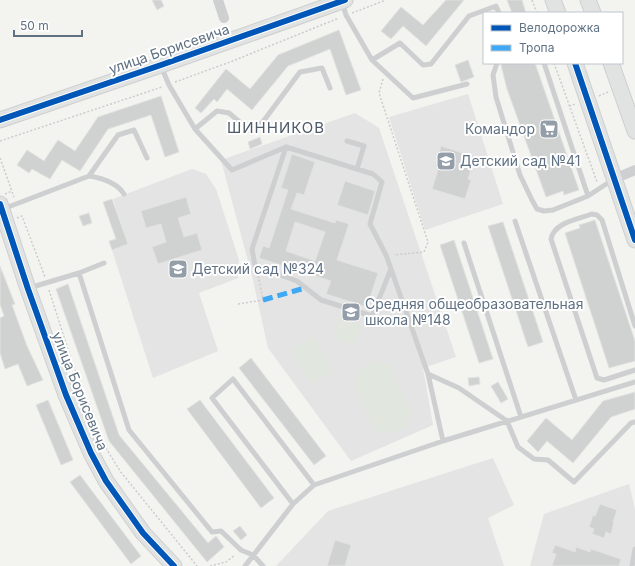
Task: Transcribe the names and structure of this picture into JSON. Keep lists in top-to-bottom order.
{
  "streets": {
    "street": ["улица Борисевича"]
  },
  "districts": ["ШИННИКОВ"],
  "places": {
    "supermarket": ["Командор"],
    "school or university": ["Детский сад №41", "Детский сад №324", "Средняя общеобразовательная школа №148"]
  },
  "legend": ["Велодорожка", "Тропа"],
  "scale_bar": "50 m"
}
